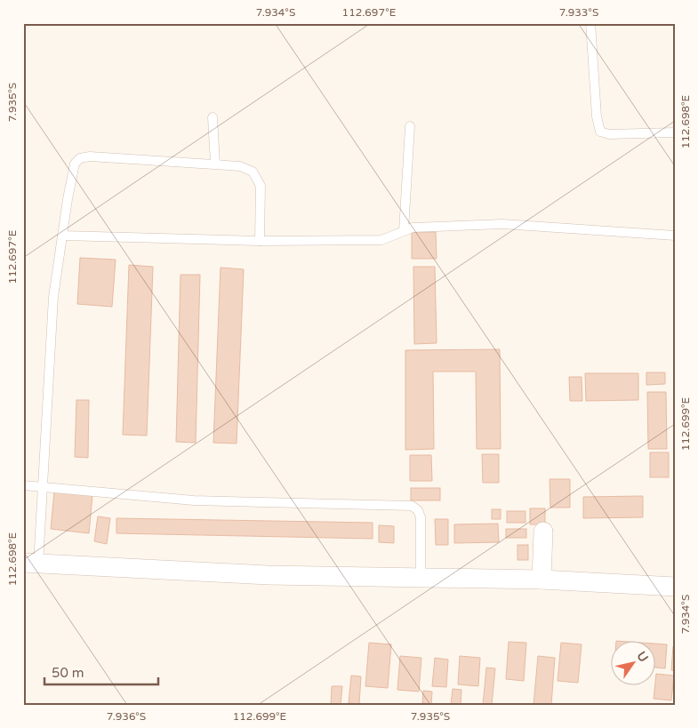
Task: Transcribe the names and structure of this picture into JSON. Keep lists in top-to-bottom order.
{
  "scale_bar": "50 m",
  "north": "top right",
  "coordinates": [
    "7.934°S",
    "112.697°E",
    "7.933°S",
    "7.935°S",
    "112.698°E",
    "112.699°E",
    "7.936°S"
  ]
}
